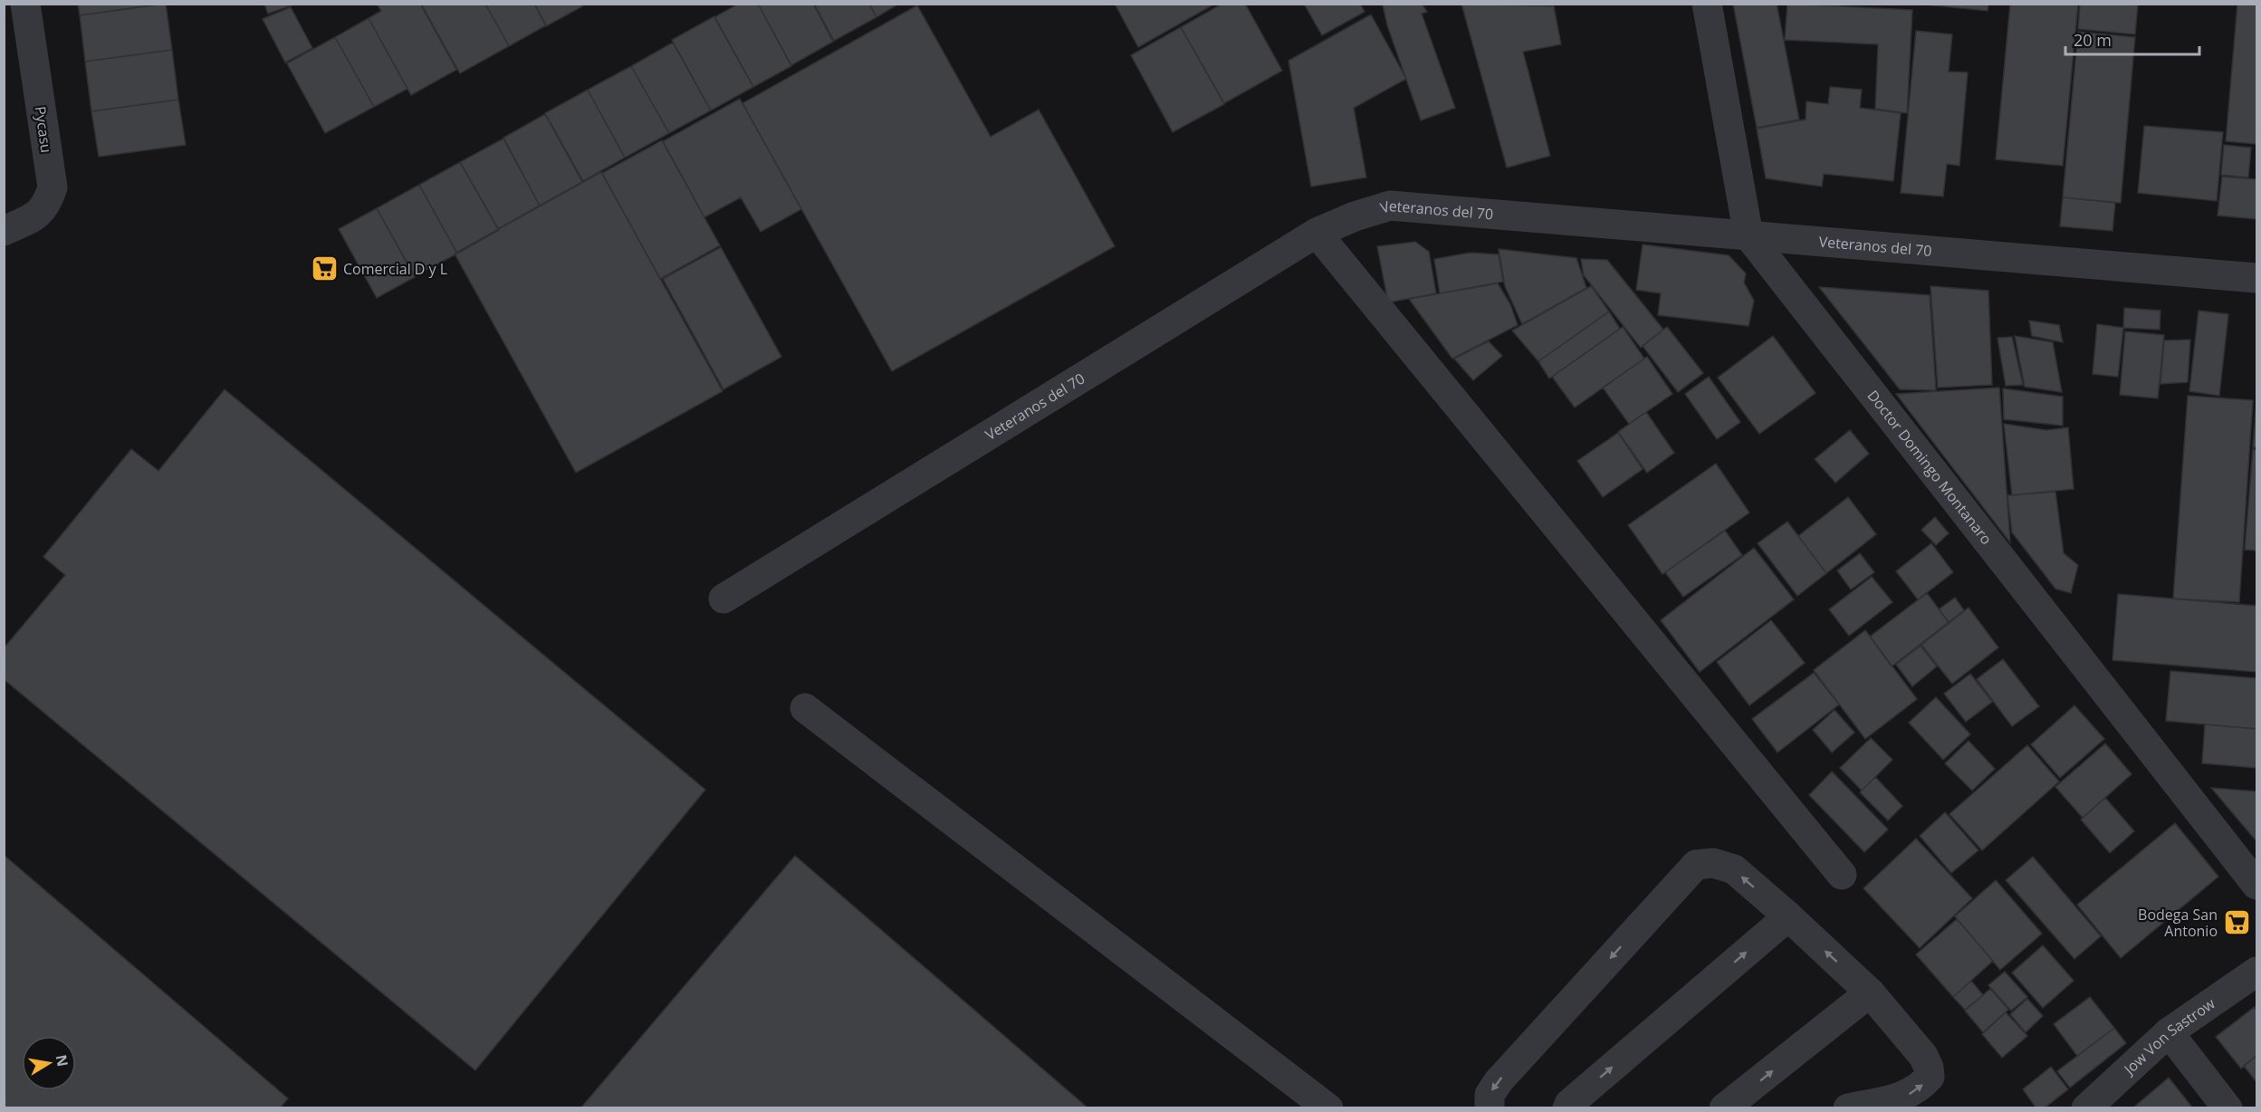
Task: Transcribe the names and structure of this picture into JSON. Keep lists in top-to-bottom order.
{
  "streets": {
    "street": [
      "Pycasu",
      "Veteranos del 70",
      "Doctor Domingo Montanaro",
      "Jow Von Sastrow"
    ]
  },
  "crossings": [
    ["Veteranos del 70", "Doctor Domingo Montanaro"]
  ],
  "places": {
    "supermarket": ["Comercial D y L", "Bodega San Antonio"]
  },
  "scale_bar": "20 m",
  "north": "right"
}
